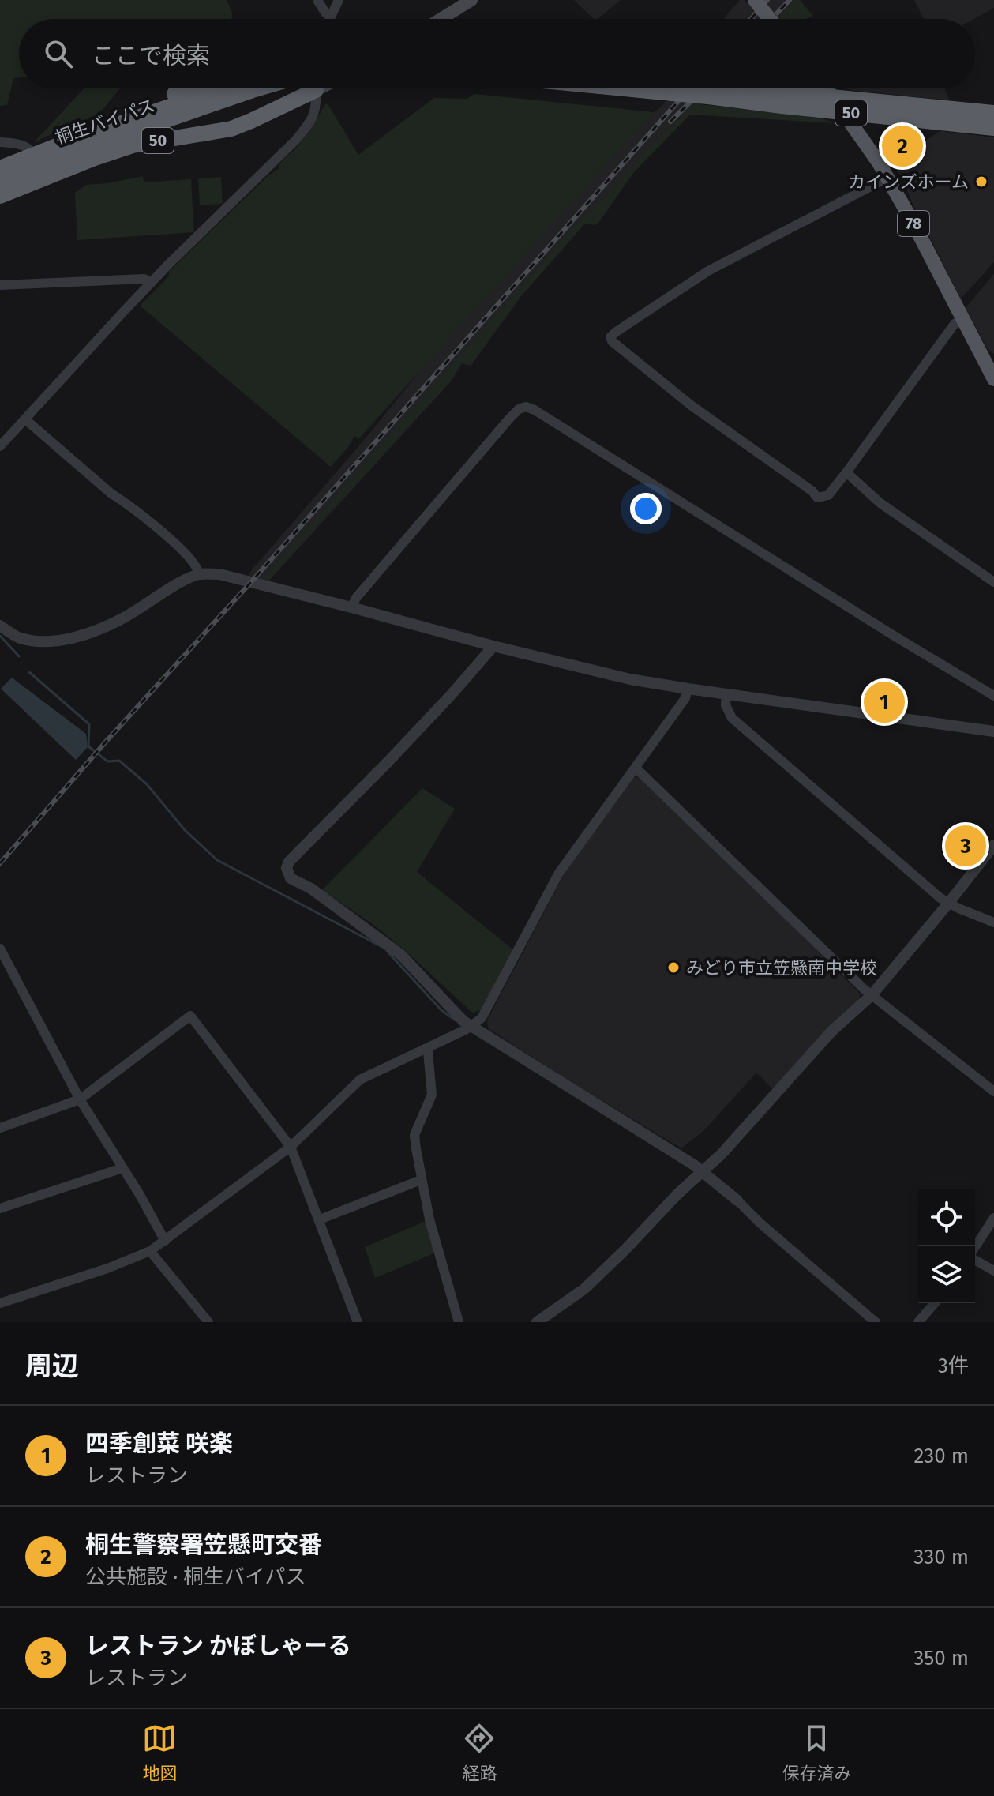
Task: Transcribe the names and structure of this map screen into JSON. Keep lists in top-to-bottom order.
{
  "streets": {
    "highway": ["50", "桐生バイパス"],
    "main road": ["78"]
  },
  "crossings": [
    ["50", "78"]
  ],
  "places": ["カインズホーム", "みどり市立笠懸南中学校"],
  "page": {
    "search": "ここで検索",
    "pins": ["2", "1", "3"],
    "heading": ["周辺", "3件"],
    "list": [
      {
        "mark": "1",
        "name": "四季創菜 咲楽",
        "note": "レストラン",
        "value": "230 m"
      },
      {
        "mark": "2",
        "name": "桐生警察署笠懸町交番",
        "note": "公共施設 · 桐生バイパス",
        "value": "330 m"
      },
      {
        "mark": "3",
        "name": "レストラン かぼしゃーる",
        "note": "レストラン",
        "value": "350 m"
      }
    ],
    "nav": ["地図", "経路", "保存済み"]
  }
}
